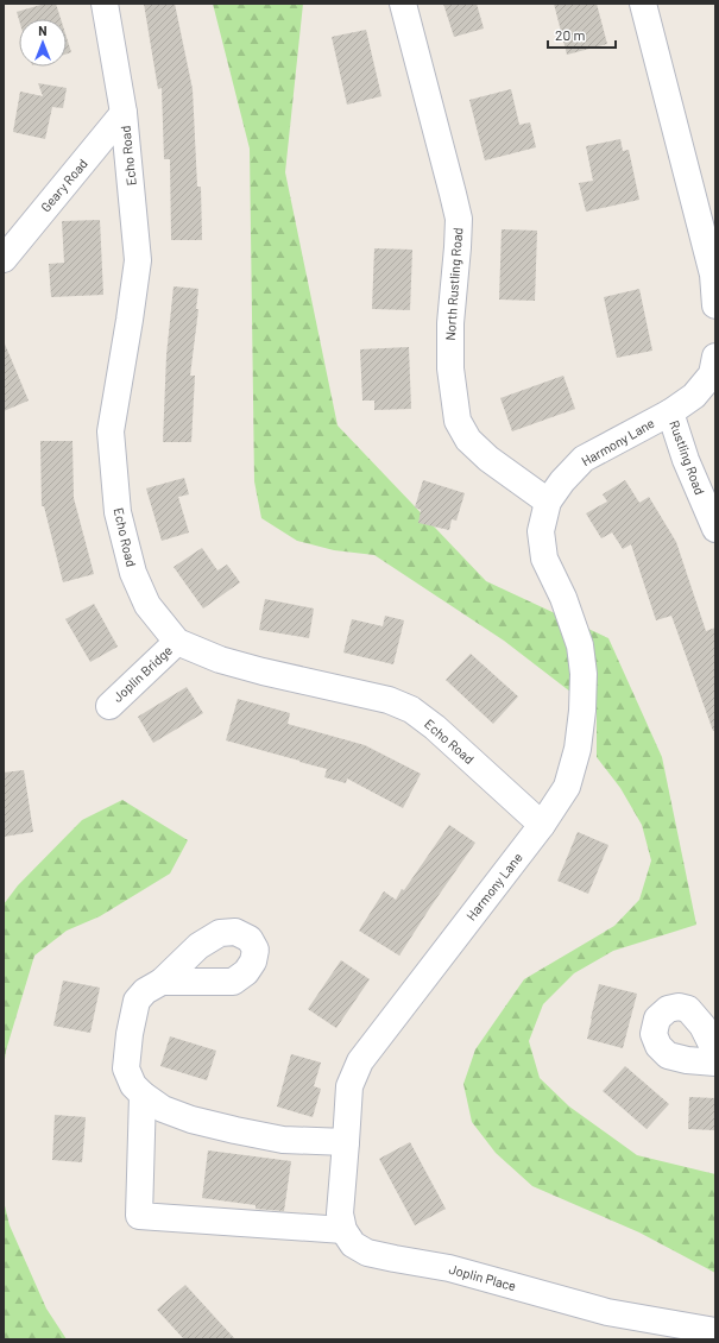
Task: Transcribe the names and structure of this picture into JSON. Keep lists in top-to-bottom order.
{
  "streets": {
    "street": [
      "Echo Road",
      "Geary Road",
      "North Rustling Road",
      "Harmony Lane",
      "Rustling Road",
      "Joplin Bridge",
      "Joplin Place"
    ]
  },
  "crossings": [
    ["Echo Road", "Geary Road"],
    ["Echo Road", "Harmony Lane"],
    ["Echo Road", "Joplin Bridge"],
    ["North Rustling Road", "Harmony Lane"],
    ["Harmony Lane", "Rustling Road"]
  ],
  "scale_bar": "20 m",
  "north": "top"
}
